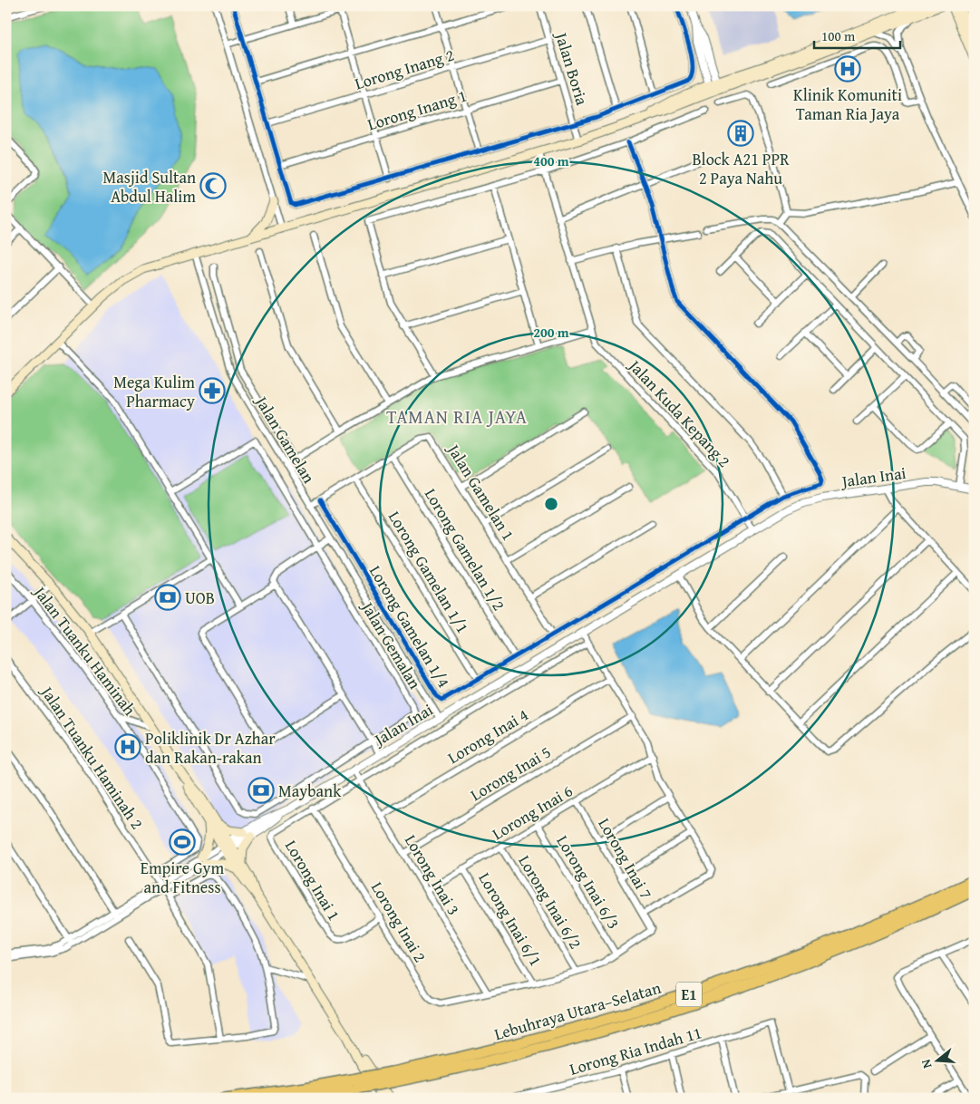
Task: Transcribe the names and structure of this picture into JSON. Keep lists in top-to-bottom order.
{
  "streets": {
    "highway": ["E1", "Lebuhraya Utara–Selatan"],
    "street": [
      "Lorong Inang 2",
      "Jalan Boria",
      "Lorong Inang 1",
      "Jalan Kuda Kepang 2",
      "Jalan Gamelan",
      "Jalan Inai",
      "Jalan Gamelan 1",
      "Lorong Gamelan 1/2",
      "Lorong Gamelan 1/1",
      "Lorong Gamelan 1/4",
      "Jalan Gemalan",
      "Jalan Tuanku Haminah",
      "Lorong Inai 4",
      "Jalan Tuanku Haminah 2",
      "Lorong Inai 5",
      "Lorong Inai 6",
      "Lorong Inai 7",
      "Lorong Inai 3",
      "Lorong Inai 1",
      "Lorong Inai 6/3",
      "Lorong Inai 6/2",
      "Lorong Inai 6/1",
      "Lorong Inai 2",
      "Lorong Ria Indah 11"
    ]
  },
  "crossings": [
    ["Lorong Inang 2", "Jalan Boria"],
    ["Jalan Boria", "Lorong Inang 1"],
    ["Jalan Kuda Kepang 2", "Jalan Inai"],
    ["Jalan Kuda Kepang 2", "Lorong Gamelan 1/4"],
    ["Jalan Gamelan", "Jalan Inai"],
    ["Jalan Gamelan", "Jalan Gamelan 1"],
    ["Jalan Inai", "Lorong Inai 3"],
    ["Jalan Gamelan 1", "Lorong Gamelan 1/2"],
    ["Jalan Gamelan 1", "Lorong Gamelan 1/1"],
    ["Jalan Gamelan 1", "Lorong Gamelan 1/4"],
    ["Lorong Gamelan 1/2", "Lorong Gamelan 1/4"],
    ["Lorong Gamelan 1/1", "Lorong Gamelan 1/4"],
    ["Jalan Tuanku Haminah", "Jalan Tuanku Haminah 2"],
    ["Lorong Inai 4", "Lorong Inai 3"],
    ["Lorong Inai 5", "Lorong Inai 3"],
    ["Lorong Inai 6", "Lorong Inai 7"],
    ["Lorong Inai 6", "Lorong Inai 3"],
    ["Lorong Inai 6", "Lorong Inai 6/3"],
    ["Lorong Inai 6", "Lorong Inai 6/2"],
    ["Lorong Inai 6", "Lorong Inai 6/1"],
    ["Lorong Inai 7", "Lorong Inai 6/3"],
    ["Lorong Inai 3", "Lorong Inai 2"],
    ["Lorong Inai 1", "Lorong Inai 2"]
  ],
  "districts": ["TAMAN RIA JAYA"],
  "places": {
    "hospital": ["Klinik Komuniti Taman Ria Jaya", "Poliklinik Dr Azhar dan Rakan-rakan"],
    "building": ["Block A21 PPR 2 Paya Nahu"],
    "mosque": ["Masjid Sultan Abdul Halim"],
    "pharmacy": ["Mega Kulim Pharmacy"],
    "bank": ["UOB", "Maybank"],
    "sports": ["Empire Gym and Fitness"]
  },
  "scale_bar": "100 m",
  "north": "left",
  "rings": ["400 m", "200 m"]
}
